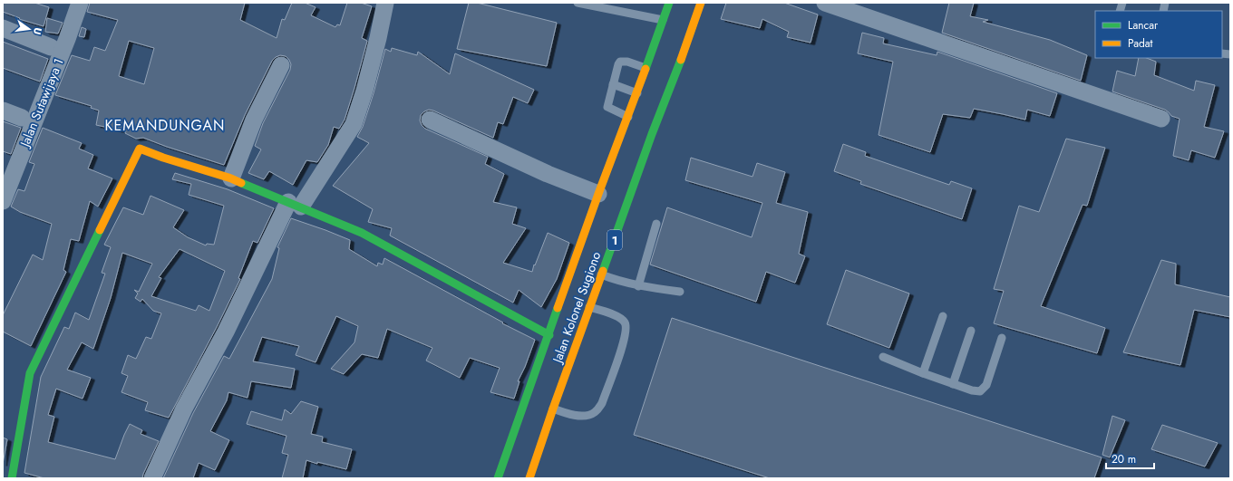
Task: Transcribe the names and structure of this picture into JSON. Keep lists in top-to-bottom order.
{
  "streets": {
    "main road": ["1", "Jalan Kolonel Sugiono"],
    "street": ["Jalan Sutawijaya 1"]
  },
  "districts": ["KEMANDUNGAN"],
  "legend": ["Lancar", "Padat"],
  "scale_bar": "20 m",
  "north": "right"
}
